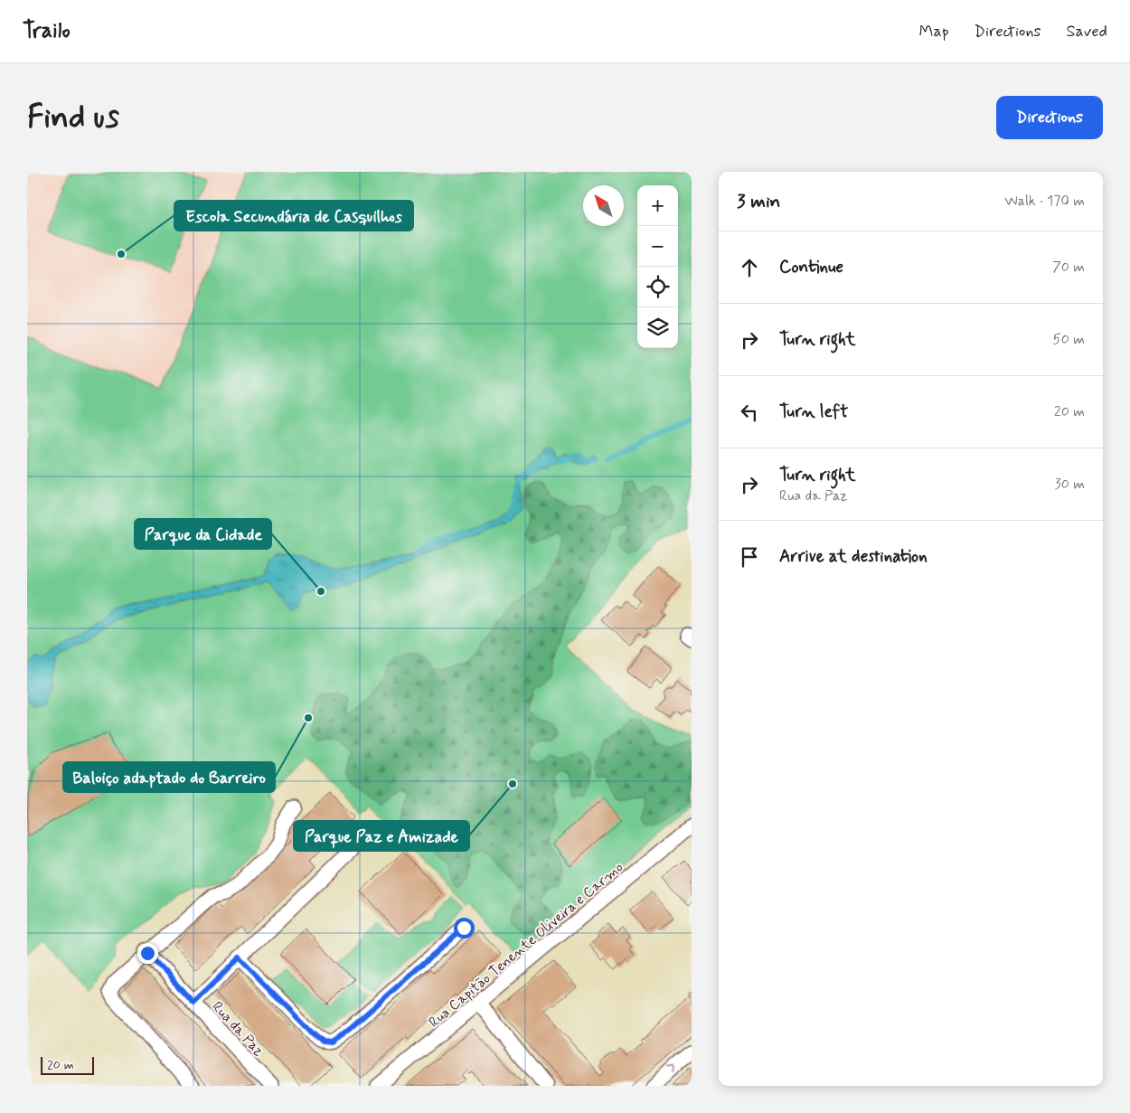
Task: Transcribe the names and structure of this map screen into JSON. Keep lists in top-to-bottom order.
{
  "streets": {
    "street": ["Rua Capitão Tenente Oliveira e Carmo", "Rua da Paz"]
  },
  "places": [
    "Escola Secundária de Casquilhos",
    "Parque da Cidade",
    "Baloiço adaptado do Barreiro",
    "Parque Paz e Amizade"
  ],
  "scale_bar": "20 m",
  "north": "top left",
  "page": {
    "header": "Trailo",
    "nav": ["Map", "Directions", "Saved"],
    "buttons": "Directions",
    "title": "Find us",
    "heading": ["3 min", "Walk · 170 m"],
    "map_buttons": ["+", "−"],
    "list": [
      ["Continue", "70 m"],
      ["Turn right", "50 m"],
      ["Turn left", "20 m"],
      ["Turn right", "Rua da Paz", "30 m"],
      "Arrive at destination"
    ],
    "scale": "20 m"
  }
}
